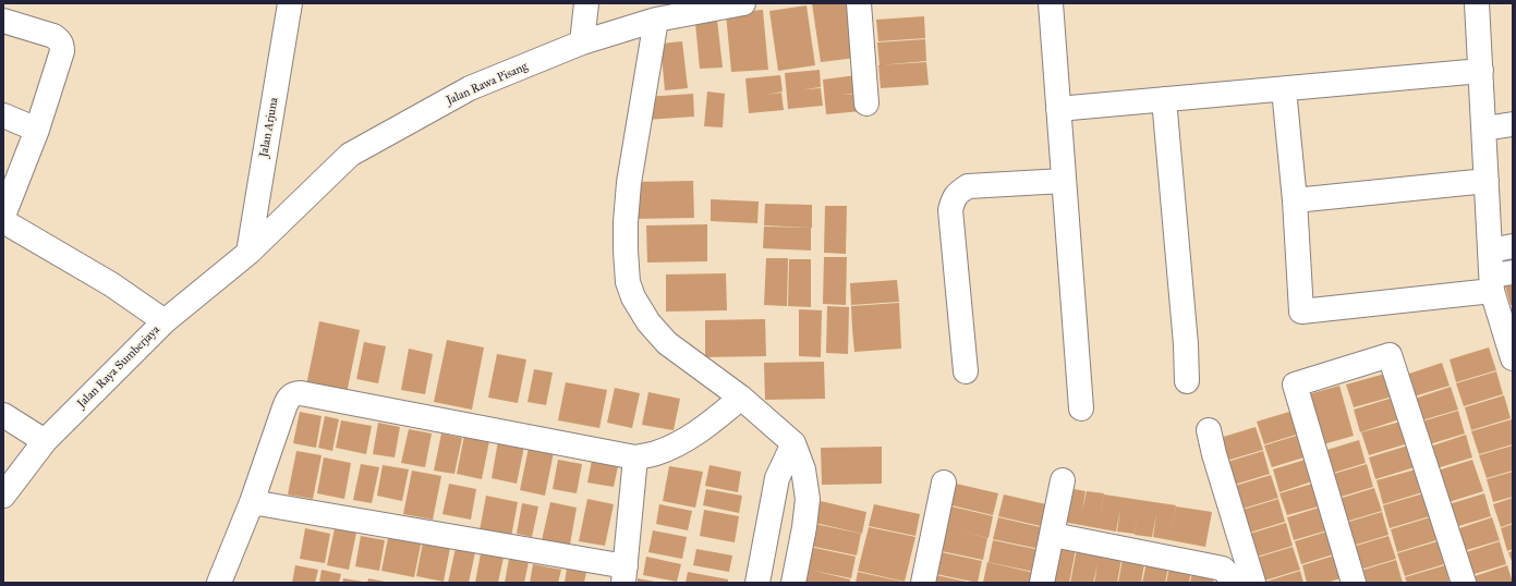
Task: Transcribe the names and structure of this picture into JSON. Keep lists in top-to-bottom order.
{
  "streets": {
    "street": ["Jalan Rawa Pisang", "Jalan Arjuna", "Jalan Raya Sumberjaya"]
  },
  "crossings": [
    ["Jalan Rawa Pisang", "Jalan Arjuna"],
    ["Jalan Rawa Pisang", "Jalan Raya Sumberjaya"],
    ["Jalan Arjuna", "Jalan Raya Sumberjaya"]
  ]
}
